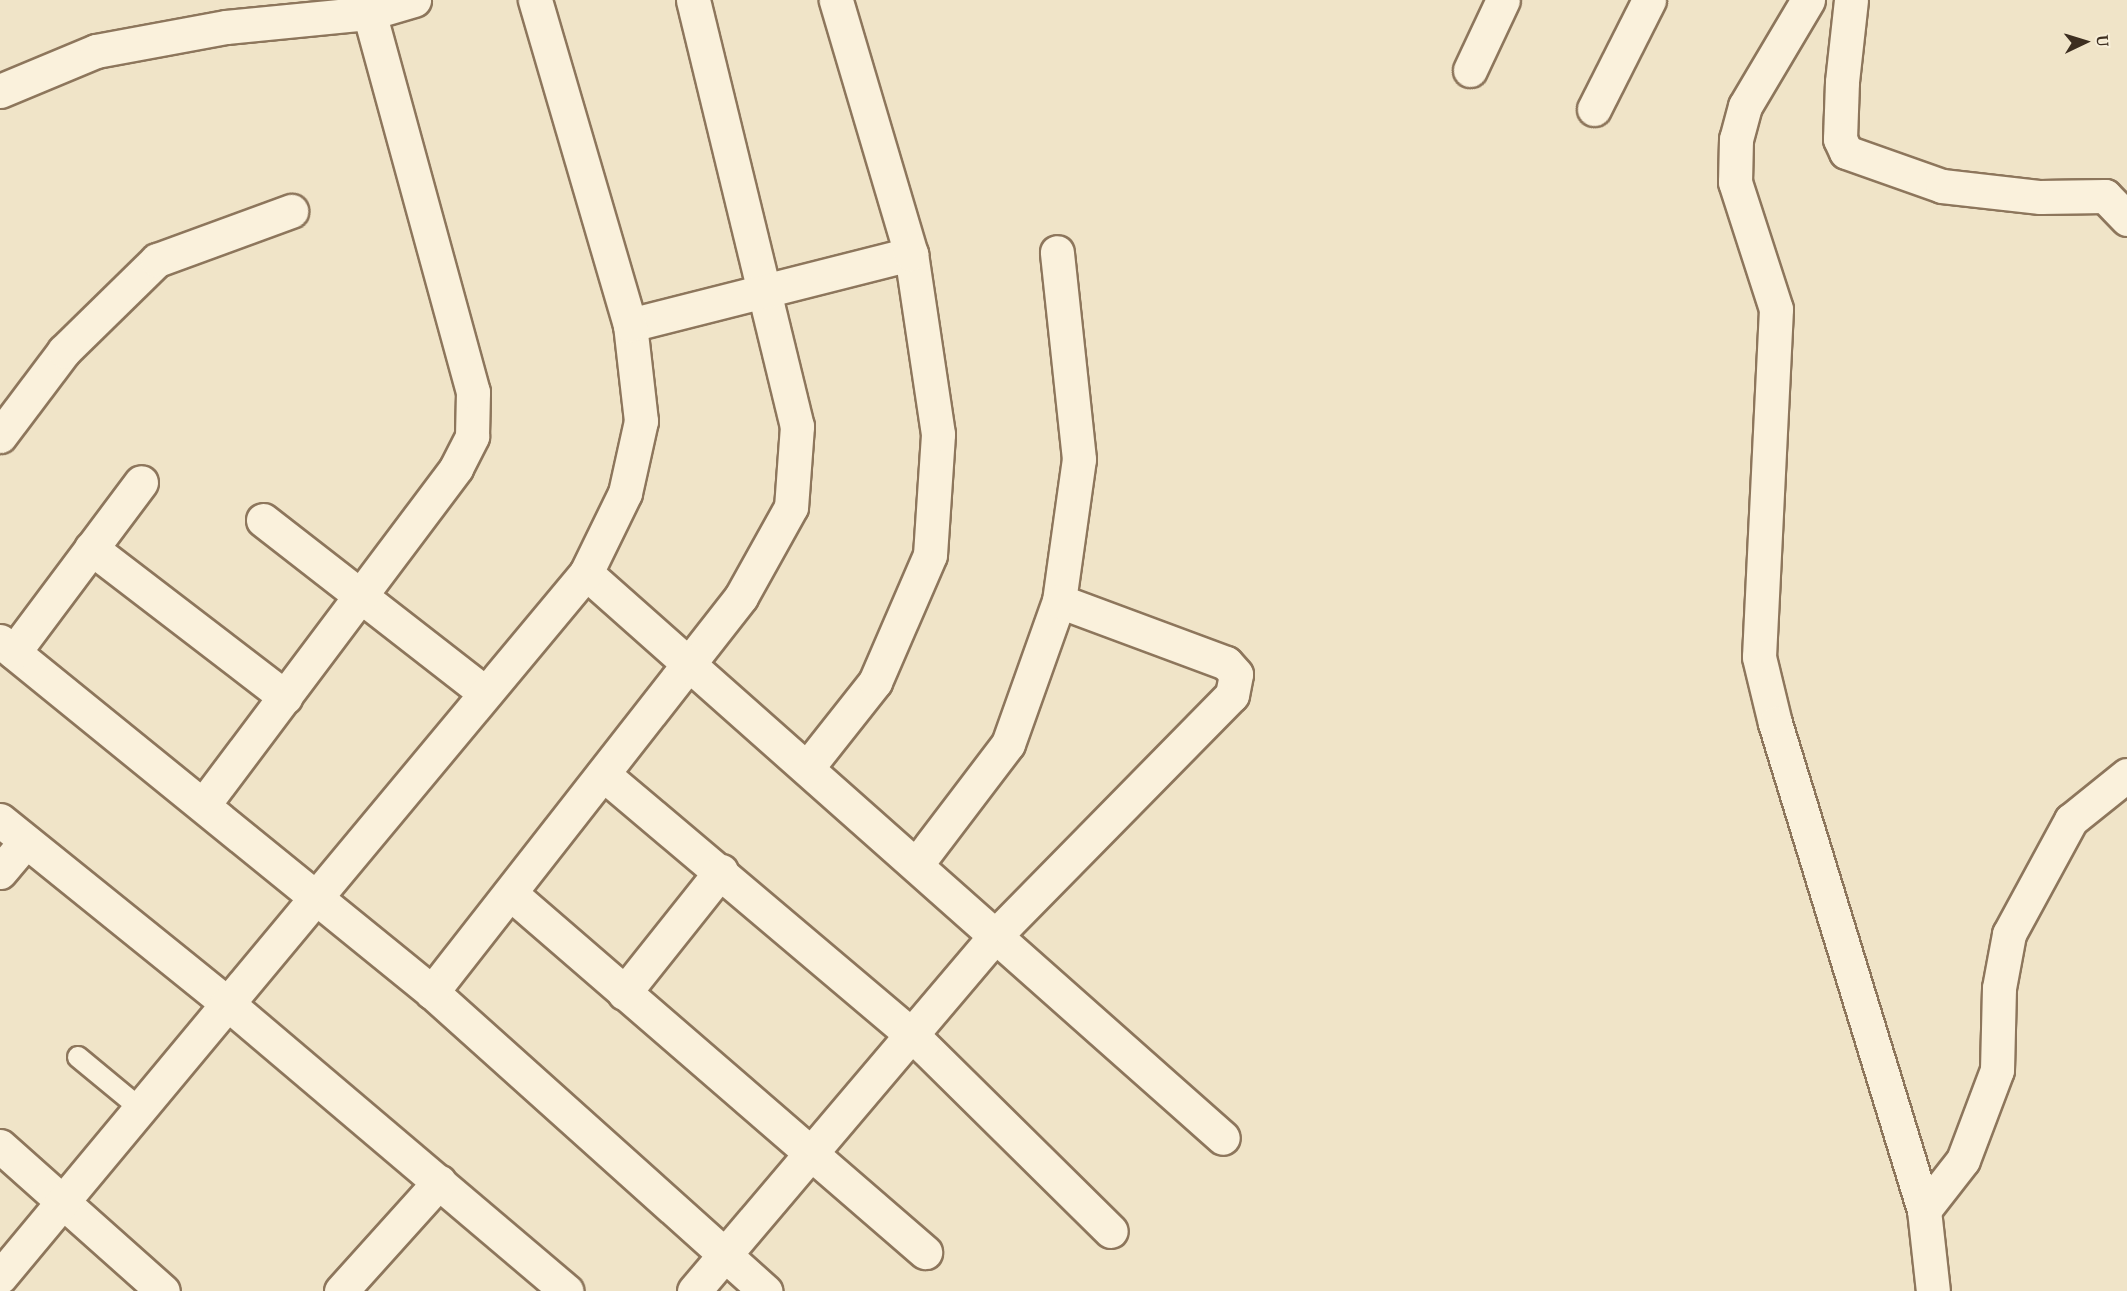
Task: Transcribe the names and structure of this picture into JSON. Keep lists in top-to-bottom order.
{
  "north": "right"
}
